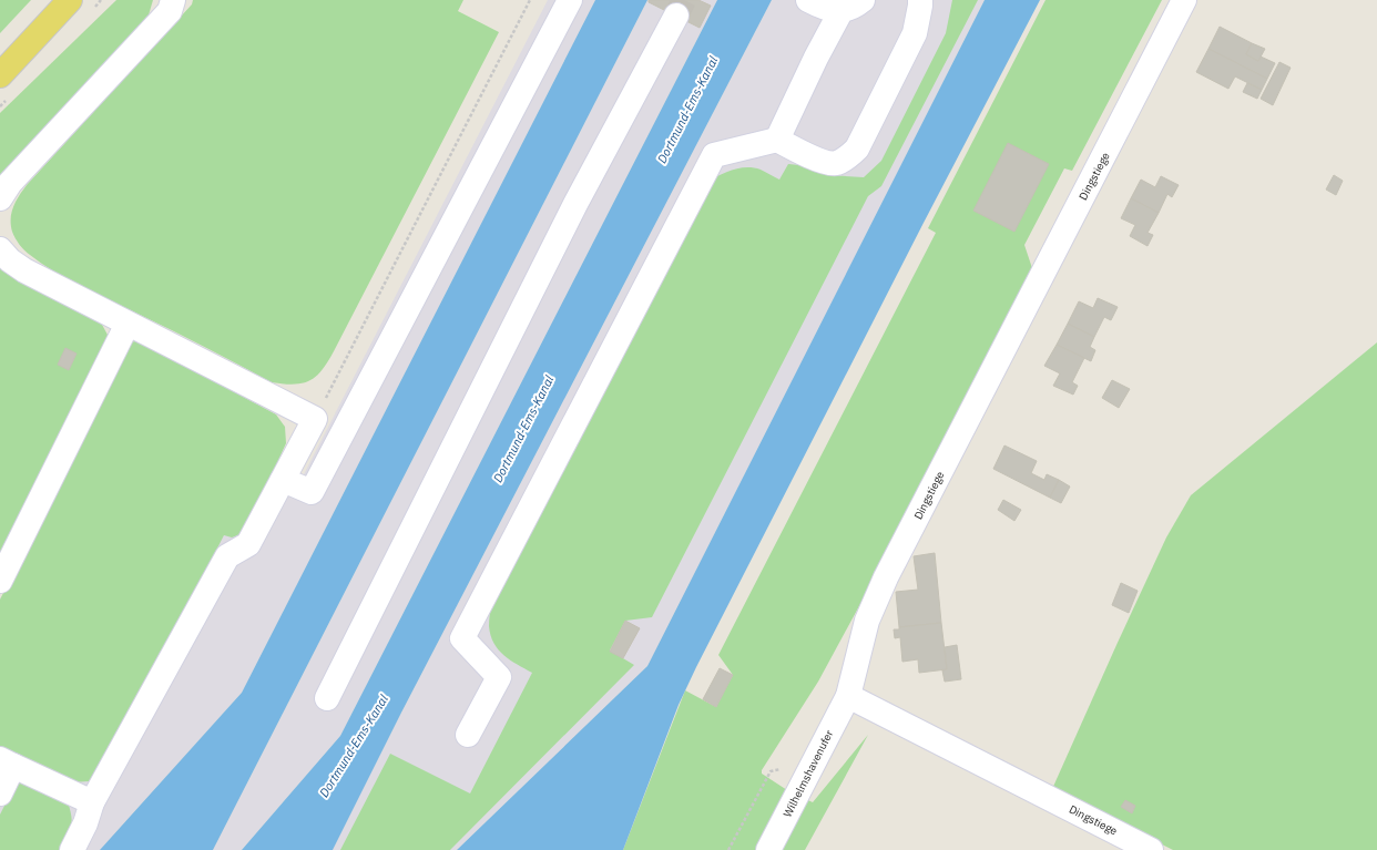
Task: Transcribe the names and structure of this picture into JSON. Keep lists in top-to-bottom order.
{
  "streets": {
    "street": ["Dingstiege", "Wilhelmshavenufer"]
  },
  "crossings": [
    ["Dingstiege", "Wilhelmshavenufer"]
  ],
  "water": ["Dortmund-Ems-Kanal"]
}
